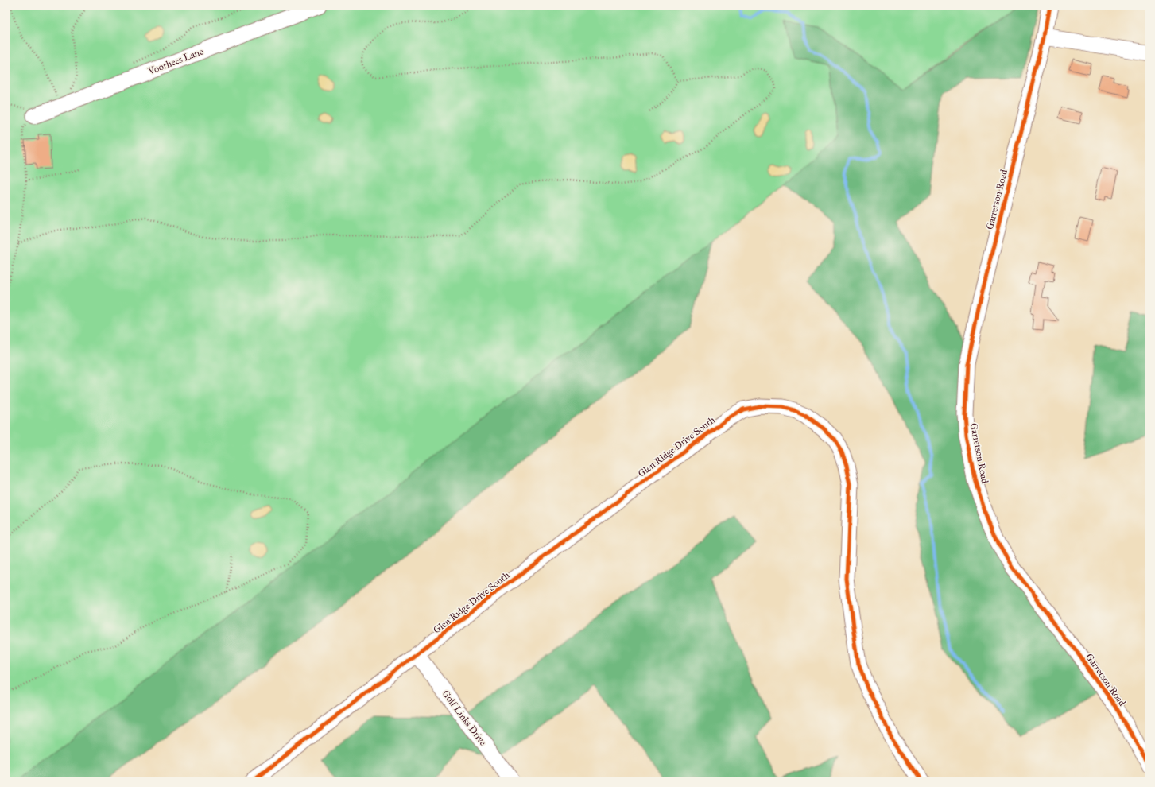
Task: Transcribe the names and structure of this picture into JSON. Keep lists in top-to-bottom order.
{
  "streets": {
    "street": [
      "Voorhees Lane",
      "Garretson Road",
      "Glen Ridge Drive South",
      "Golf Links Drive"
    ]
  },
  "crossings": [
    ["Glen Ridge Drive South", "Golf Links Drive"]
  ]
}
